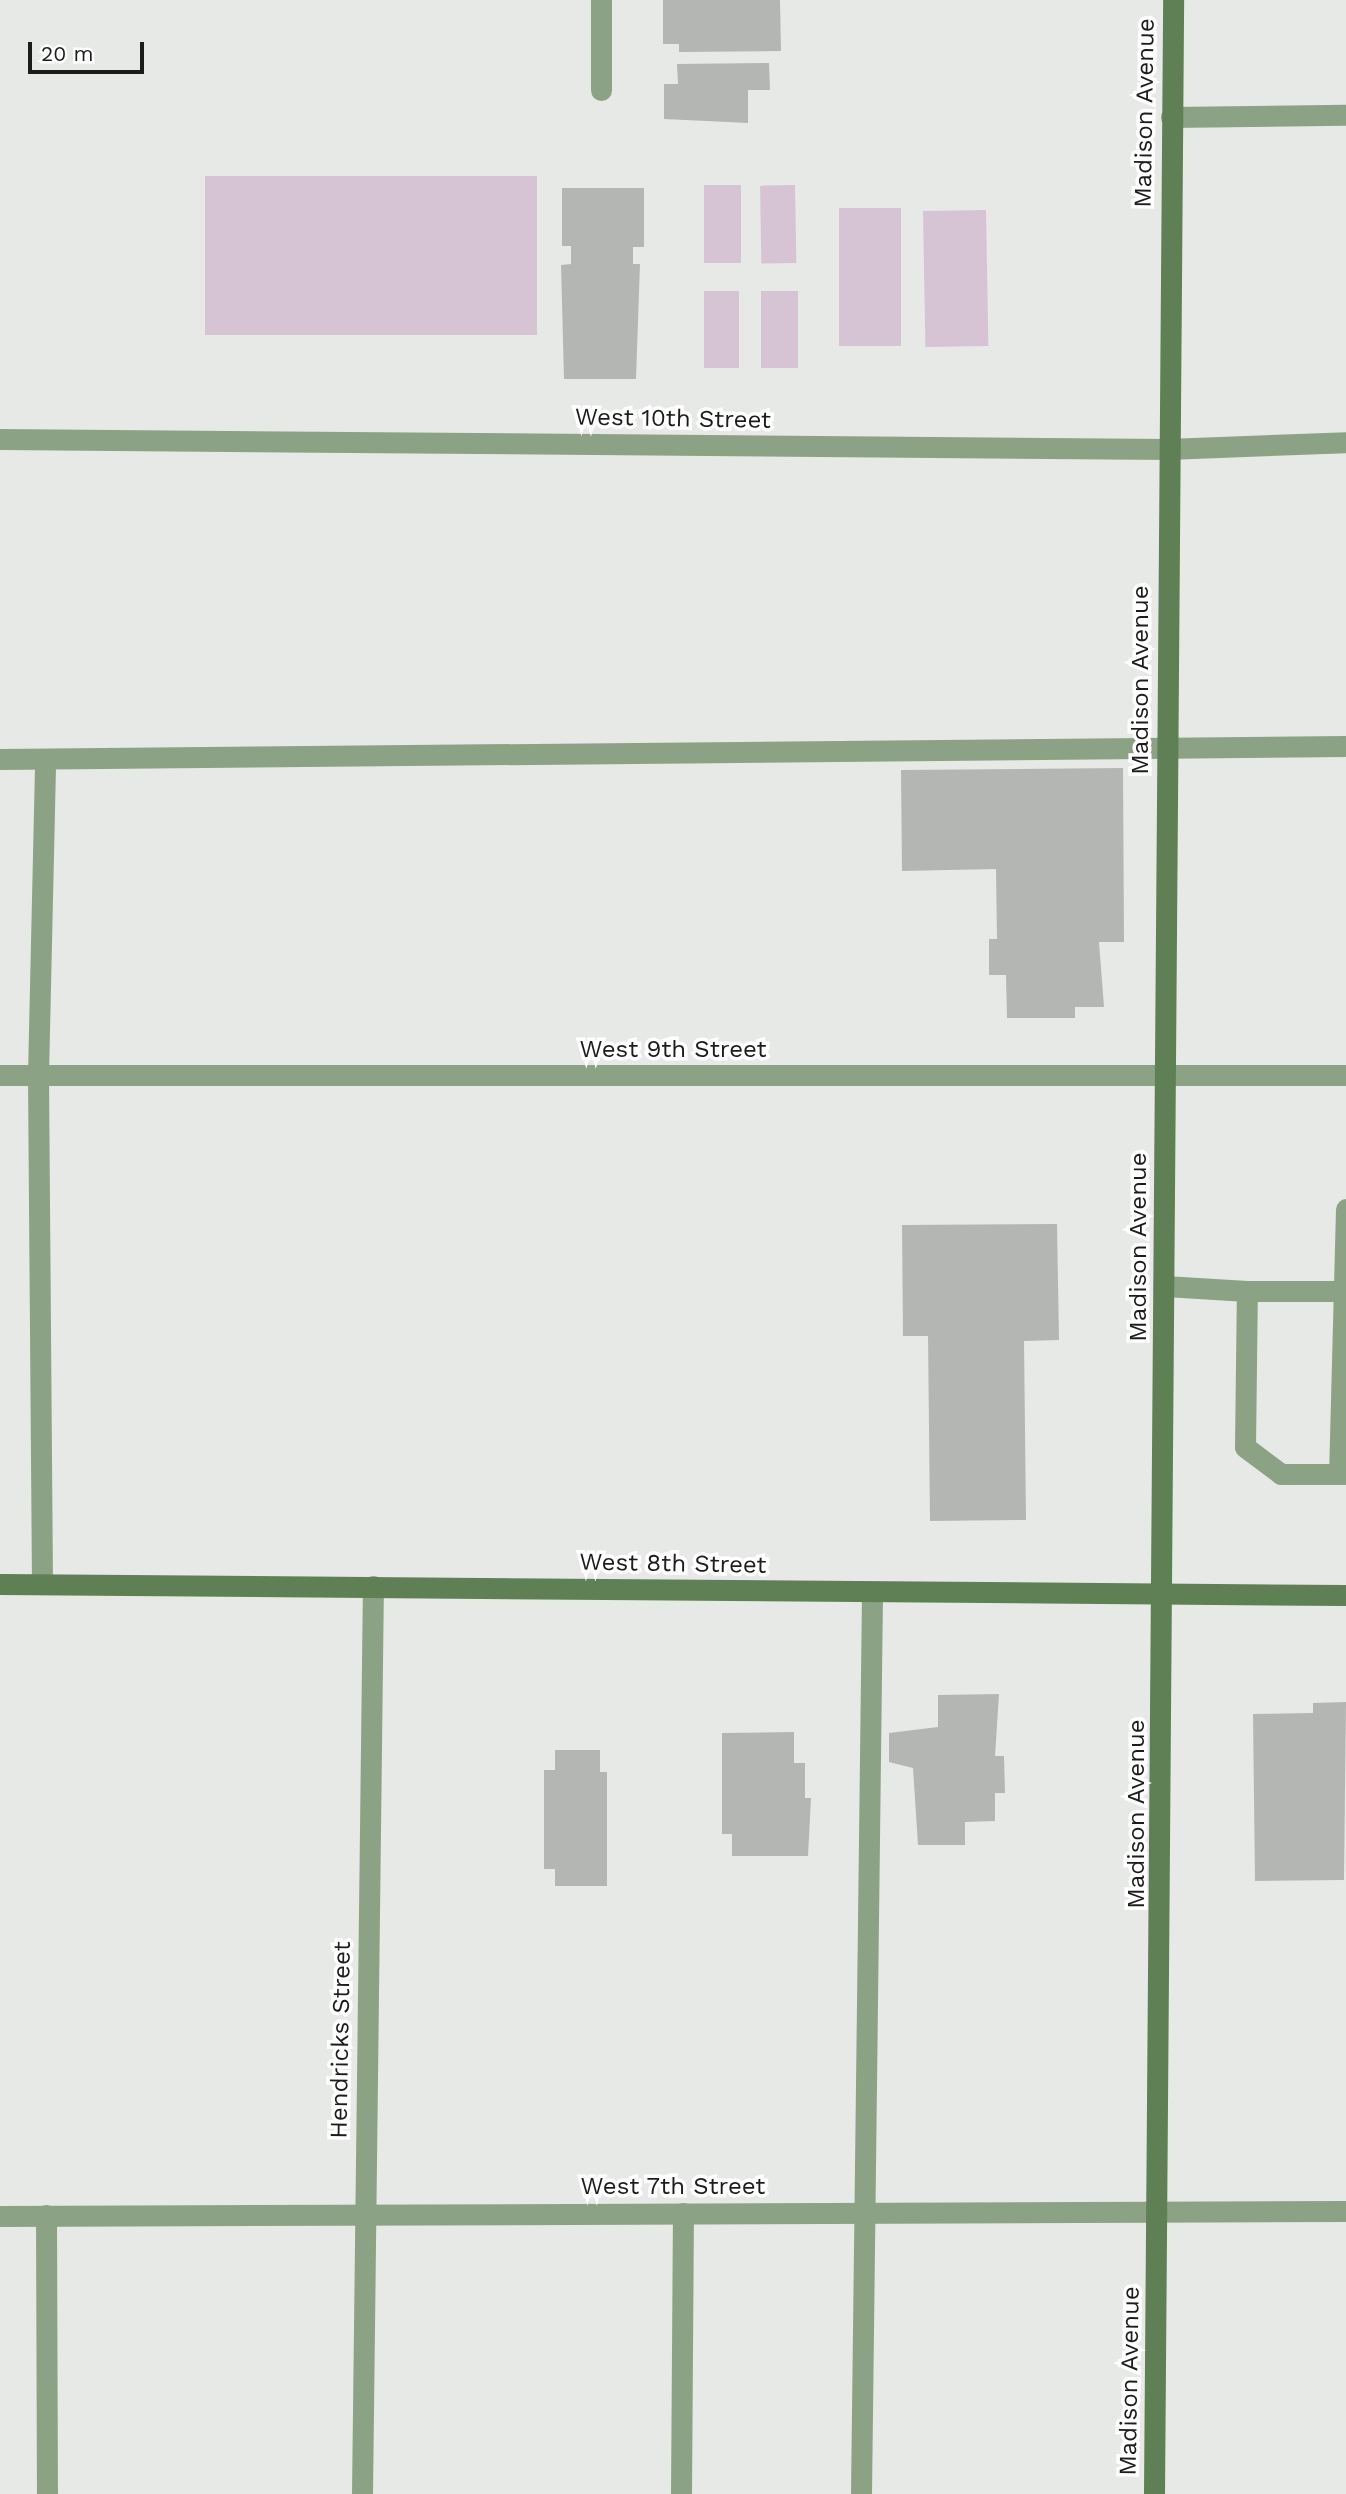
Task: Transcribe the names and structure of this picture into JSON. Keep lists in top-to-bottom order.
{
  "streets": {
    "street": [
      "Madison Avenue",
      "West 10th Street",
      "West 9th Street",
      "West 8th Street",
      "Hendricks Street",
      "West 7th Street"
    ]
  },
  "crossings": [
    ["Madison Avenue", "West 10th Street"],
    ["Madison Avenue", "West 9th Street"],
    ["Madison Avenue", "West 8th Street"],
    ["Madison Avenue", "West 7th Street"],
    ["West 8th Street", "Hendricks Street"],
    ["Hendricks Street", "West 7th Street"]
  ],
  "scale_bar": "20 m"
}
